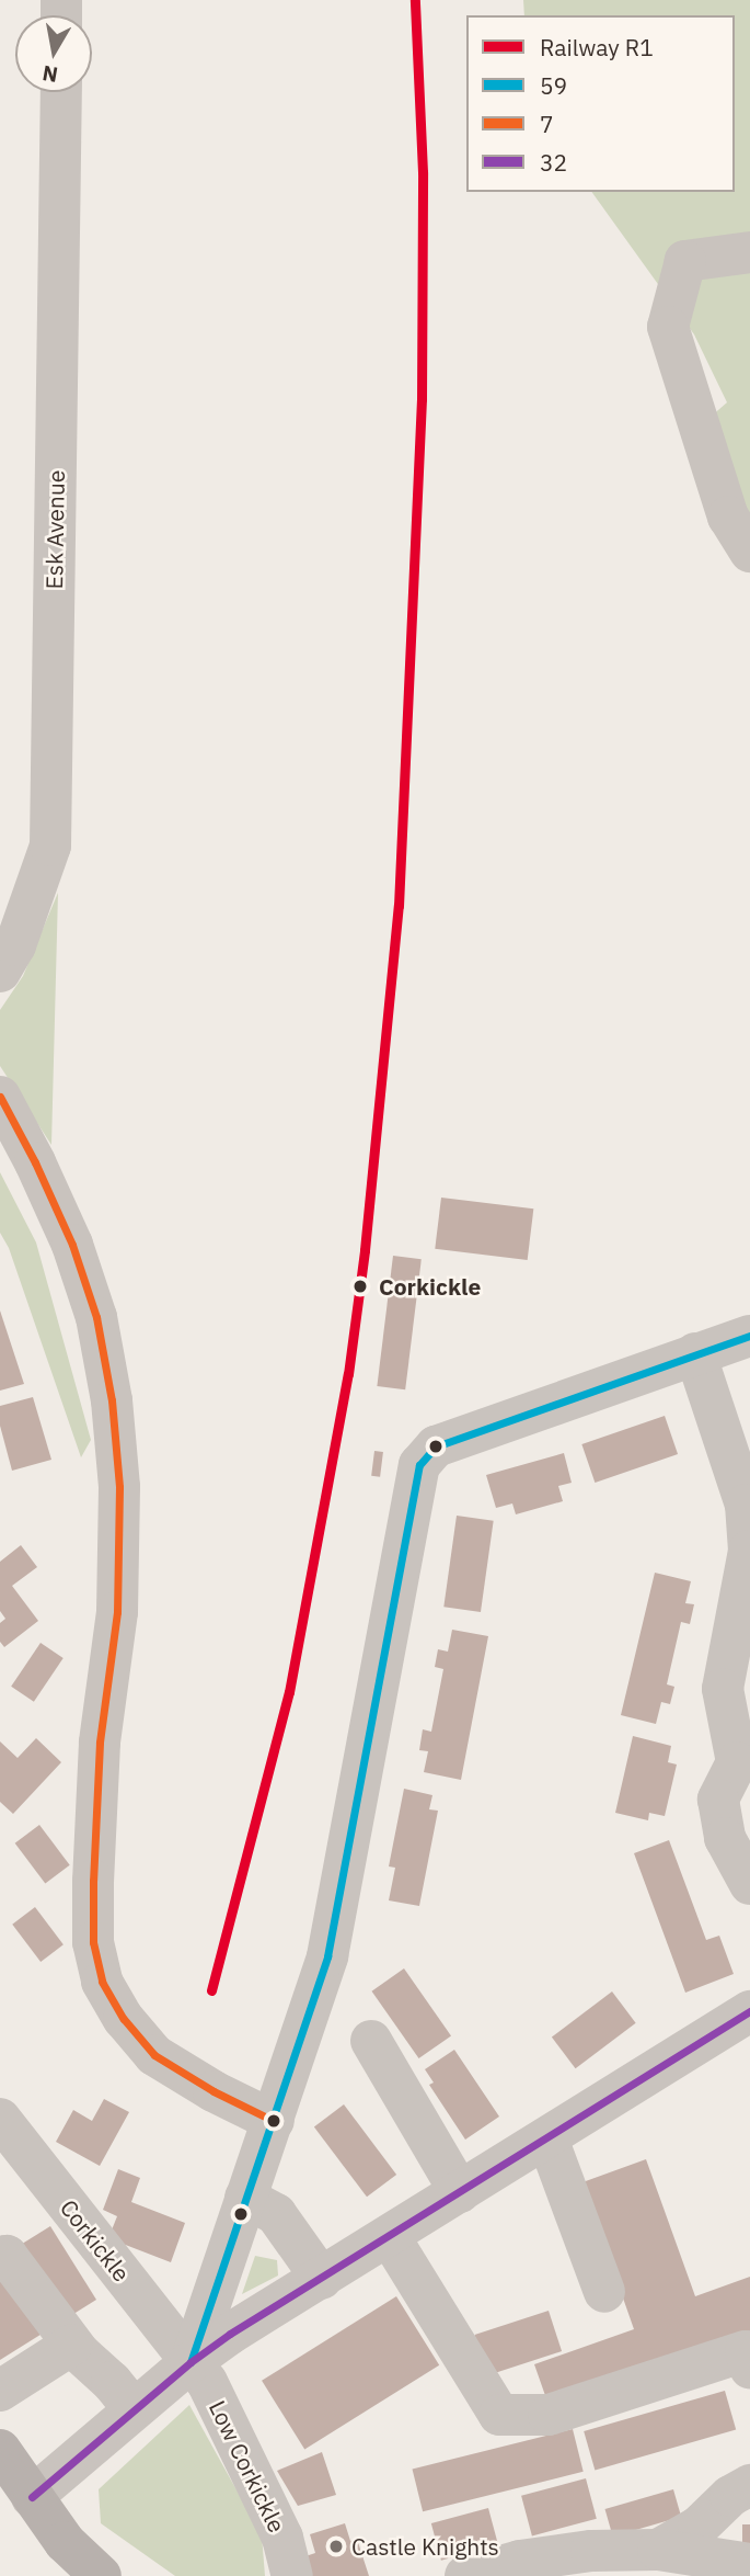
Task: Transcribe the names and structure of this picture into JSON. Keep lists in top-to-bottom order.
{
  "streets": {
    "street": ["Esk Avenue", "Corkickle", "Low Corkickle"]
  },
  "crossings": [
    ["Corkickle", "Low Corkickle"]
  ],
  "places": ["Corkickle", "Castle Knights"],
  "lines": [
    "rail line R1",
    "transit line 7",
    "transit line 59",
    "transit line 32"
  ],
  "legend": [
    "Railway R1",
    "59",
    "7",
    "32"
  ],
  "north": "bottom"
}
